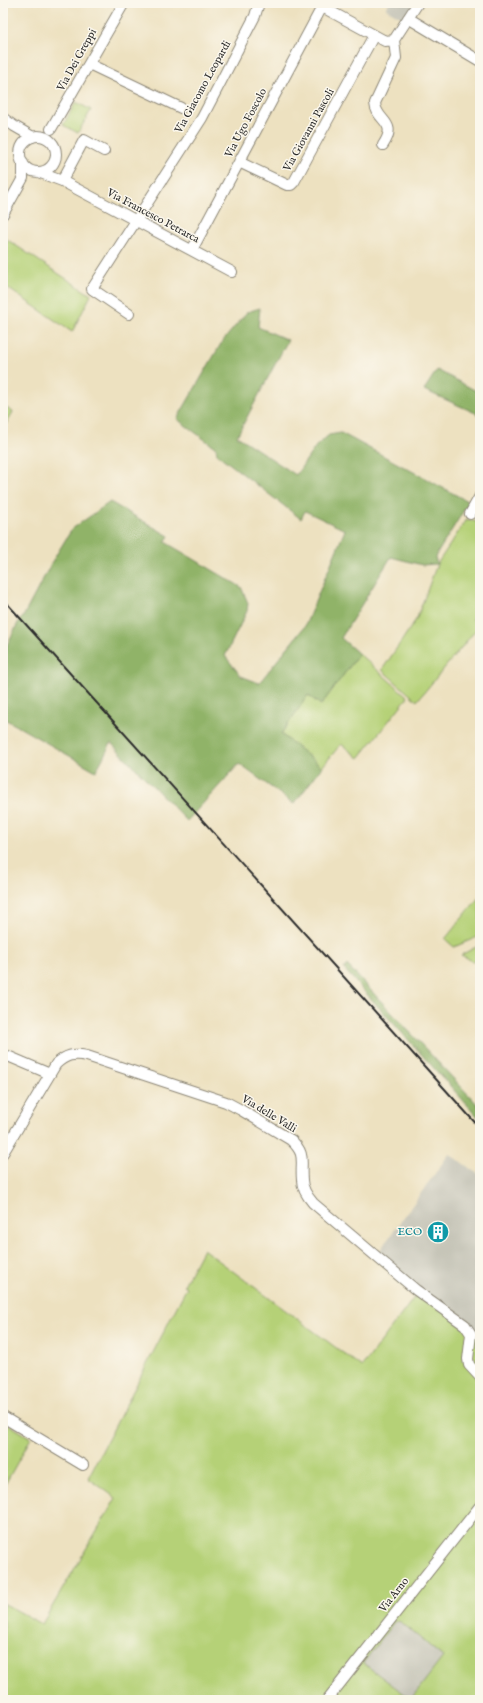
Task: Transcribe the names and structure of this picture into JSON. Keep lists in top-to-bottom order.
{
  "streets": {
    "street": [
      "Via Dei Greppi",
      "Via Giacomo Leopardi",
      "Via Ugo Foscolo",
      "Via Giovanni Pascoli",
      "Via Francesco Petrarca",
      "Via delle Valli",
      "Via Arno"
    ]
  },
  "crossings": [
    ["Via Giacomo Leopardi", "Via Francesco Petrarca"],
    ["Via Ugo Foscolo", "Via Giovanni Pascoli"],
    ["Via Ugo Foscolo", "Via Francesco Petrarca"]
  ],
  "places": {
    "building": ["ECO"]
  }
}
